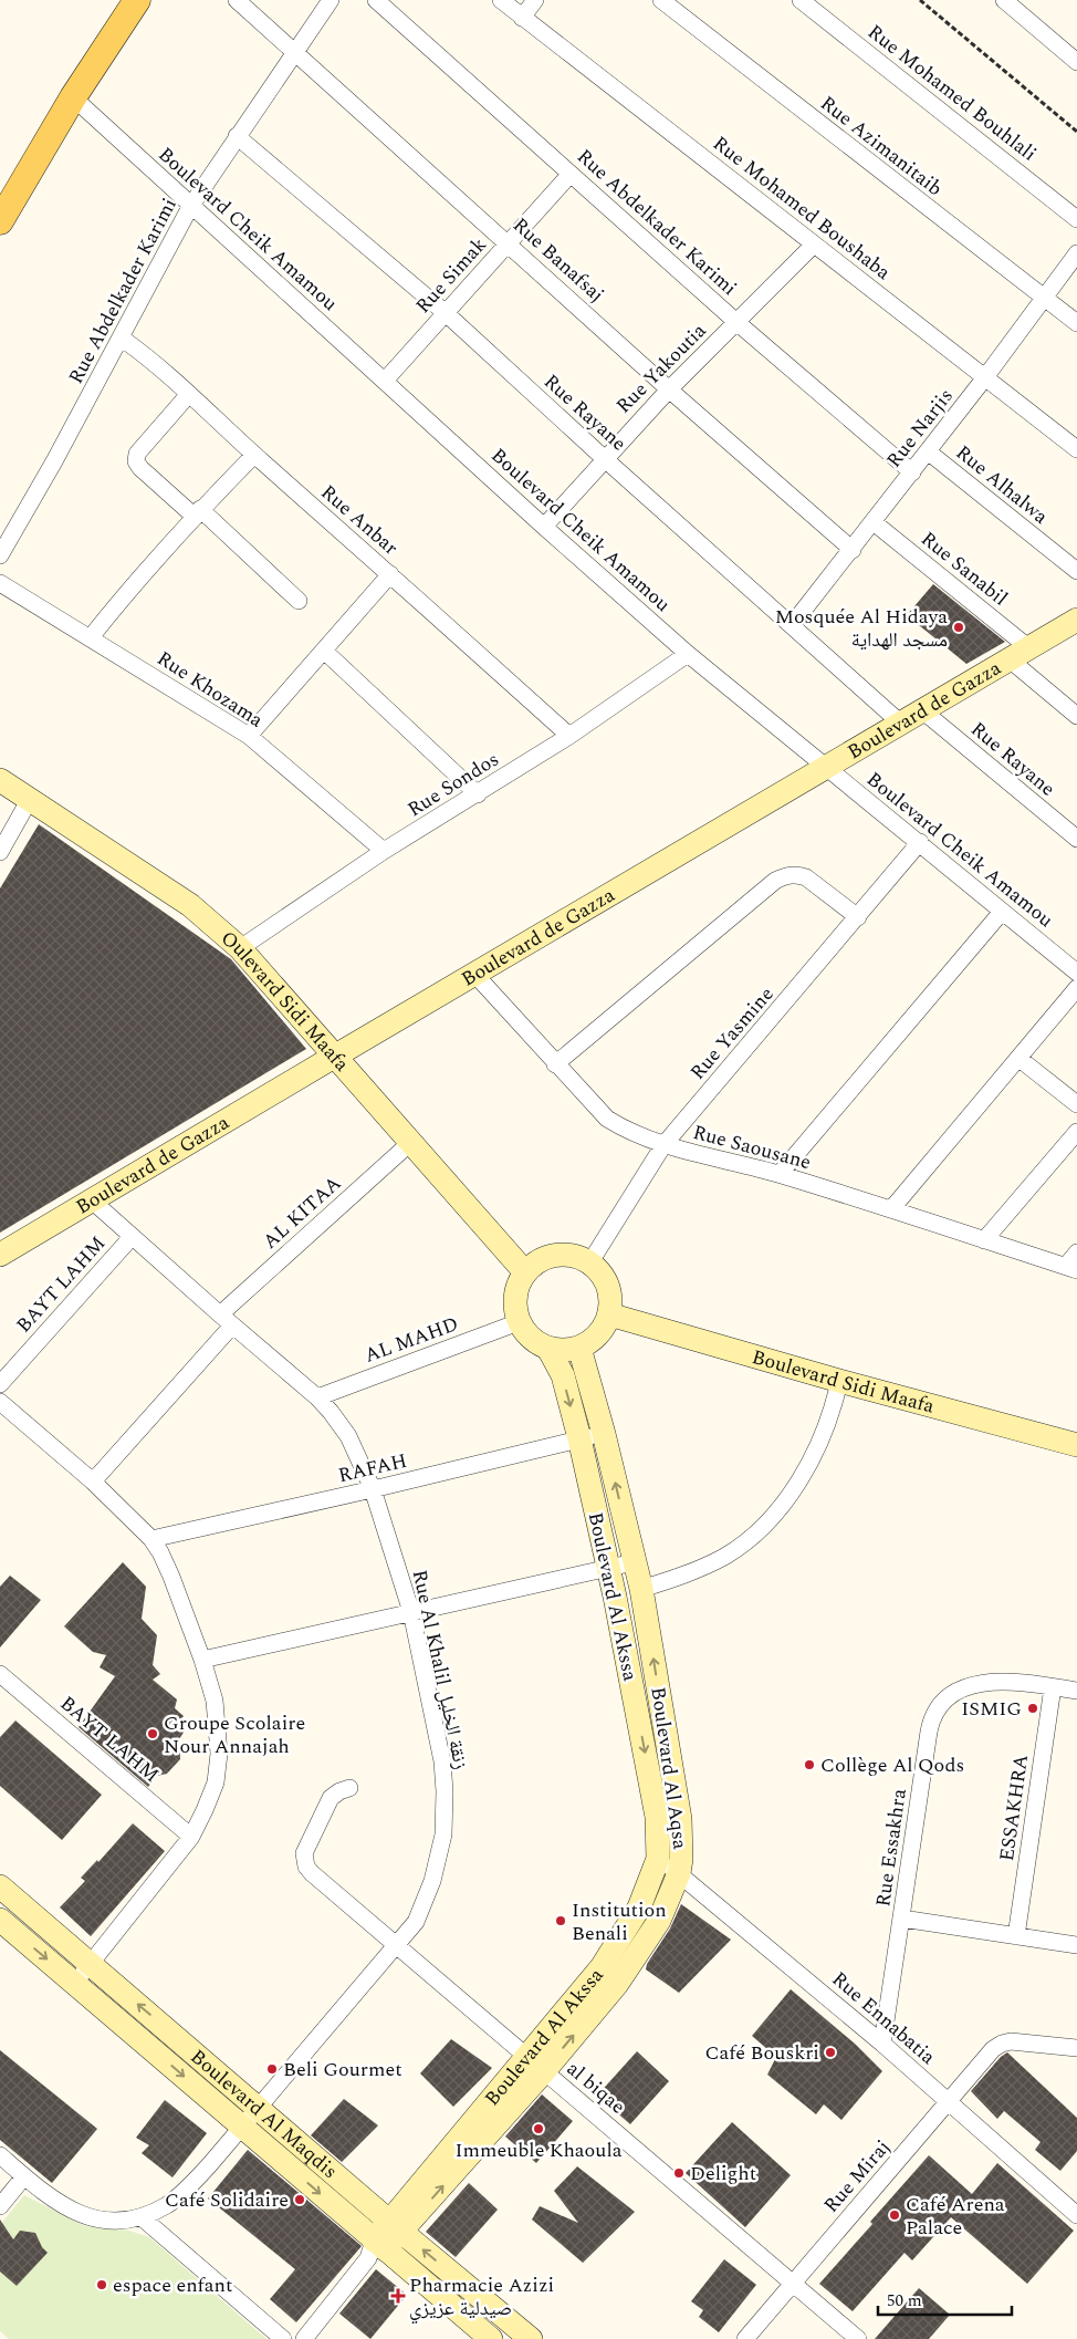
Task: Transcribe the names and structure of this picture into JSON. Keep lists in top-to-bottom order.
{
  "streets": {
    "street": [
      "Rue Mohamed Bouhlali",
      "Rue Azimanitaib",
      "Rue Mohamed Boushaba",
      "Rue Abdelkader Karimi",
      "Boulevard Cheik Amamou",
      "Rue Banafsaj",
      "Rue Simak",
      "Rue Yakoutia",
      "Rue Rayane",
      "Rue Narjis",
      "Rue Alhalwa",
      "Rue Anbar",
      "Rue Sanabil",
      "Rue Khozama",
      "Boulevard de Gazza",
      "Rue Sondos",
      "Oulevard Sidi Maafa",
      "Rue Yasmine",
      "Rue Saousane",
      "AL KITAA",
      "BAYT LAHM",
      "AL MAHD",
      "Boulevard Sidi Maafa",
      "RAFAH",
      "Boulevard Al Akssa",
      "Rue Al Khalil زنقة الخليل",
      "Boulevard Al Aqsa",
      "ESSAKHRA",
      "Rue Essakhra",
      "Rue Ennabatia",
      "al biqae",
      "Boulevard Al Maqdis",
      "Rue Miraj"
    ]
  },
  "crossings": [
    ["Rue Azimanitaib", "Rue Narjis"],
    ["Rue Mohamed Boushaba", "Rue Yakoutia"],
    ["Rue Mohamed Boushaba", "Rue Narjis"],
    ["Rue Abdelkader Karimi", "Boulevard Cheik Amamou"],
    ["Rue Abdelkader Karimi", "Rue Banafsaj"],
    ["Rue Abdelkader Karimi", "Rue Simak"],
    ["Rue Abdelkader Karimi", "Rue Yakoutia"],
    ["Rue Abdelkader Karimi", "Rue Rayane"],
    ["Rue Abdelkader Karimi", "Rue Narjis"],
    ["Rue Abdelkader Karimi", "Rue Anbar"],
    ["Boulevard Cheik Amamou", "Rue Simak"],
    ["Boulevard Cheik Amamou", "Rue Yakoutia"],
    ["Boulevard Cheik Amamou", "Boulevard de Gazza"],
    ["Boulevard Cheik Amamou", "Rue Sondos"],
    ["Boulevard Cheik Amamou", "Rue Yasmine"],
    ["Rue Banafsaj", "Rue Simak"],
    ["Rue Banafsaj", "Rue Yakoutia"],
    ["Rue Banafsaj", "Rue Narjis"],
    ["Rue Simak", "Rue Rayane"],
    ["Rue Yakoutia", "Rue Rayane"],
    ["Rue Rayane", "Rue Narjis"],
    ["Rue Rayane", "Boulevard de Gazza"],
    ["Rue Narjis", "Rue Alhalwa"],
    ["Rue Narjis", "Rue Sanabil"],
    ["Rue Anbar", "Rue Sondos"],
    ["Rue Sanabil", "Boulevard de Gazza"],
    ["Rue Khozama", "Rue Sondos"],
    ["Boulevard de Gazza", "Oulevard Sidi Maafa"],
    ["Boulevard de Gazza", "Rue Saousane"],
    ["Boulevard de Gazza", "Rue Al Khalil زنقة الخليل"],
    ["Rue Sondos", "Oulevard Sidi Maafa"],
    ["Oulevard Sidi Maafa", "Rue Yasmine"],
    ["Oulevard Sidi Maafa", "AL KITAA"],
    ["Oulevard Sidi Maafa", "AL MAHD"],
    ["Oulevard Sidi Maafa", "Boulevard Sidi Maafa"],
    ["Oulevard Sidi Maafa", "Boulevard Al Akssa"],
    ["Oulevard Sidi Maafa", "Boulevard Al Aqsa"],
    ["Rue Yasmine", "Rue Saousane"],
    ["Rue Yasmine", "AL MAHD"],
    ["Rue Yasmine", "Boulevard Sidi Maafa"],
    ["Rue Yasmine", "Boulevard Al Akssa"],
    ["Rue Yasmine", "Boulevard Al Aqsa"],
    ["AL KITAA", "Rue Al Khalil زنقة الخليل"],
    ["BAYT LAHM", "Rue Al Khalil زنقة الخليل"],
    ["AL MAHD", "Boulevard Sidi Maafa"],
    ["AL MAHD", "Boulevard Al Akssa"],
    ["AL MAHD", "Rue Al Khalil زنقة الخليل"],
    ["AL MAHD", "Boulevard Al Aqsa"],
    ["Boulevard Sidi Maafa", "Boulevard Al Akssa"],
    ["Boulevard Sidi Maafa", "Boulevard Al Aqsa"],
    ["RAFAH", "Boulevard Al Akssa"],
    ["RAFAH", "Rue Al Khalil زنقة الخليل"],
    ["RAFAH", "Boulevard Al Aqsa"],
    ["Boulevard Al Akssa", "Boulevard Al Aqsa"],
    ["Boulevard Al Akssa", "Rue Ennabatia"],
    ["Boulevard Al Akssa", "al biqae"],
    ["Rue Al Khalil زنقة الخليل", "al biqae"],
    ["Rue Al Khalil زنقة الخليل", "Boulevard Al Maqdis"],
    ["Boulevard Al Aqsa", "Rue Ennabatia"],
    ["Boulevard Al Aqsa", "al biqae"],
    ["Boulevard Al Aqsa", "Boulevard Al Maqdis"],
    ["ESSAKHRA", "Rue Essakhra"],
    ["Rue Essakhra", "Rue Ennabatia"],
    ["Rue Ennabatia", "Rue Miraj"],
    ["al biqae", "Rue Miraj"]
  ],
  "one_way": ["Boulevard Al Akssa", "Boulevard Al Aqsa"],
  "places": {
    "other": [
      "Mosquée Al Hidaya مسجد الهداية",
      "ISMIG",
      "Groupe Scolaire Nour Annajah",
      "Collège Al Qods",
      "Institution Benali",
      "Café Bouskri",
      "Beli Gourmet",
      "Immeuble Khaoula",
      "Delight",
      "Café Solidaire",
      "Café Arena Palace",
      "espace enfant"
    ],
    "health": ["Pharmacie Azizi صيدلية عزيزي"]
  },
  "scale_bar": "50 m"
}
